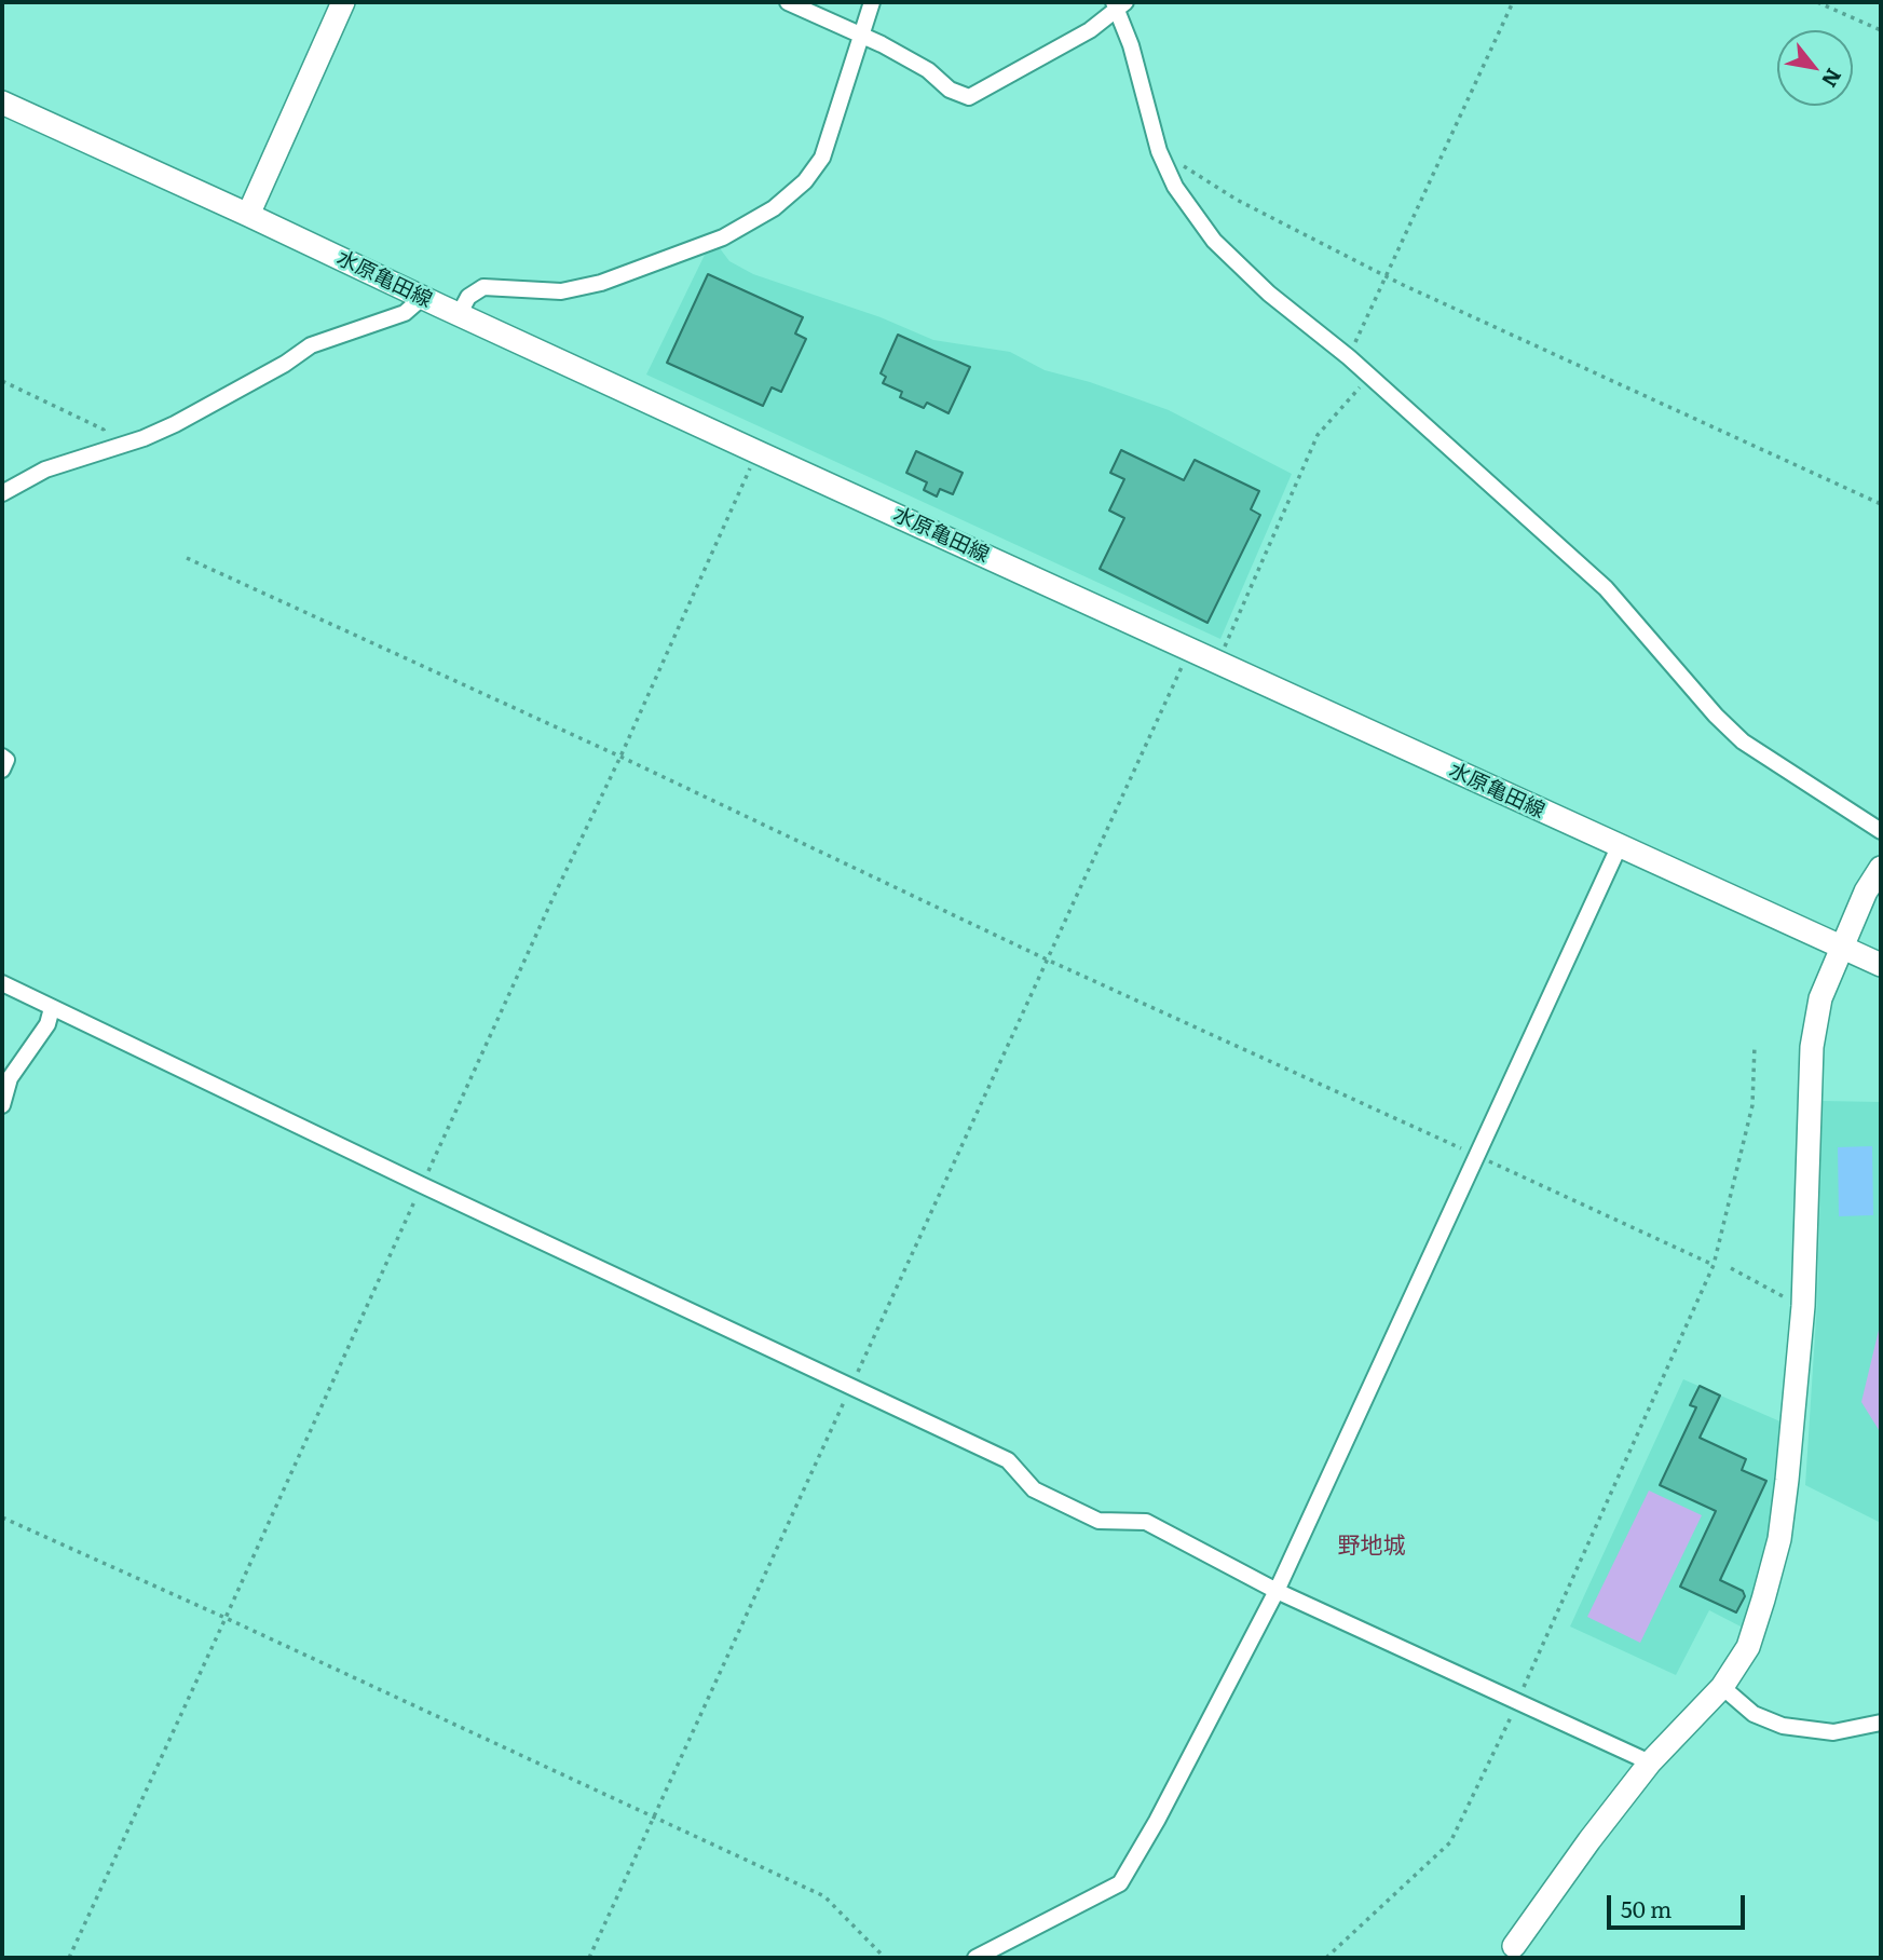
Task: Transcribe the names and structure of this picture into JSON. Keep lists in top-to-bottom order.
{
  "streets": {
    "main road": ["水原亀田線"]
  },
  "districts": ["野地城"],
  "scale_bar": "50 m",
  "north": "bottom right"
}
